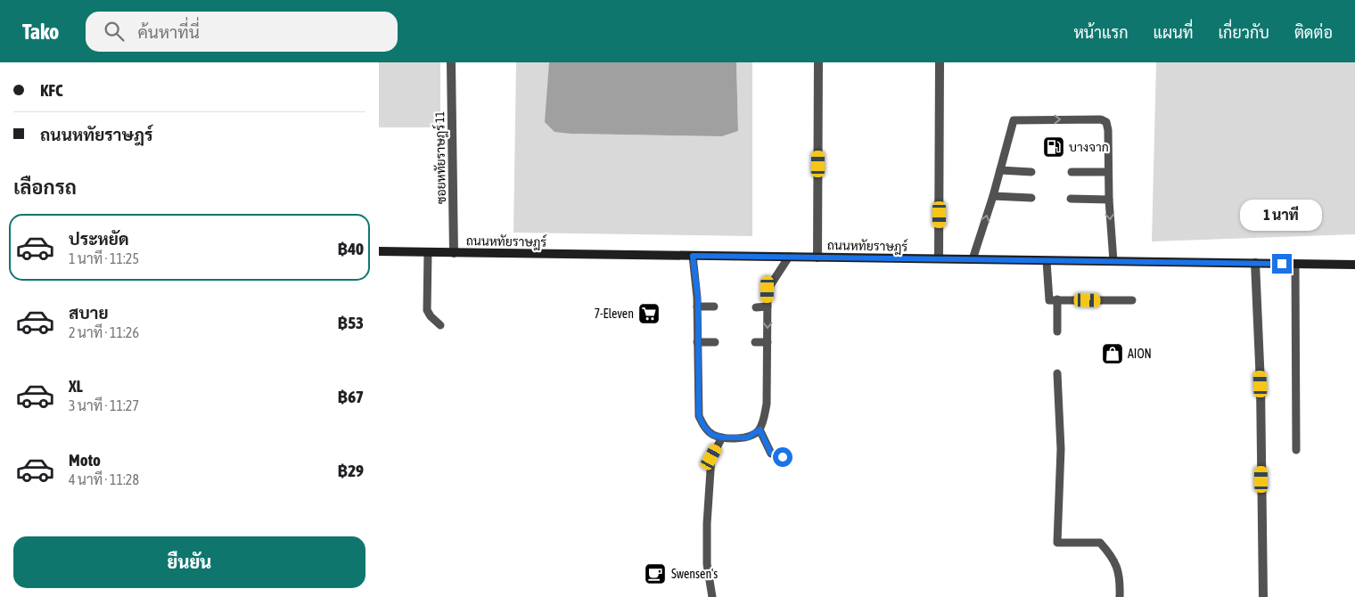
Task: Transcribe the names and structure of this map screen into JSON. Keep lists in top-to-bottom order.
{
  "streets": {
    "main road": ["ถนนหทัยราษฎร์"],
    "street": ["ซอยหทัยราษฎร์ 11"]
  },
  "crossings": [
    ["ซอยหทัยราษฎร์ 11", "ถนนหทัยราษฎร์"]
  ],
  "places": {
    "fuel station": ["บางจาก"],
    "supermarket": ["7-Eleven"],
    "shop": ["AION"],
    "cafe": ["Swensen's"]
  },
  "page": {
    "header": "Tako",
    "search": "ค้นหาที่นี่",
    "nav": [
      "หน้าแรก",
      "แผนที่",
      "เกี่ยวกับ",
      "ติดต่อ"
    ],
    "banner": ["KFC", "ถนนหทัยราษฎร์"],
    "heading": "เลือกรถ",
    "bubble": "1 นาที",
    "list": [
      {
        "name": "ประหยัด",
        "note": "1 นาที · 11:25",
        "value": "฿40"
      },
      {
        "name": "สบาย",
        "note": "2 นาที · 11:26",
        "value": "฿53"
      },
      {
        "name": "XL",
        "note": "3 นาที · 11:27",
        "value": "฿67"
      },
      {
        "name": "Moto",
        "note": "4 นาที · 11:28",
        "value": "฿29"
      }
    ],
    "buttons": "ยืนยัน"
  }
}
